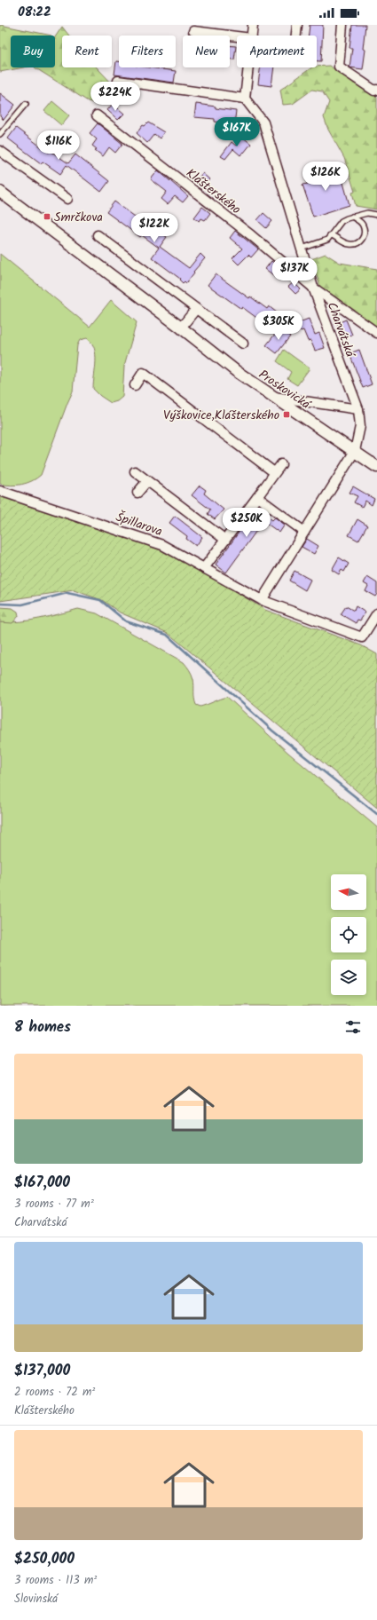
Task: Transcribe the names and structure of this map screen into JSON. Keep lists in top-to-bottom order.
{
  "streets": {
    "street": [
      "Klášterského",
      "Charvátská",
      "Proskovická",
      "Špillarova"
    ]
  },
  "crossings": [
    ["Klášterského", "Charvátská"],
    ["Charvátská", "Proskovická"]
  ],
  "places": {
    "transit": ["Smrčkova", "Výškovice,Klášterského"]
  },
  "north": "left",
  "page": {
    "status": "08:22",
    "chip": [
      "Buy",
      "Rent",
      "Filters",
      "New",
      "Apartment"
    ],
    "price": [
      "$224K",
      "$167K",
      "$116K",
      "$126K",
      "$122K",
      "$137K",
      "$305K",
      "$250K"
    ],
    "heading": "8 homes",
    "list": [
      {
        "name": "$167,000",
        "note": "3 rooms · 77 m² · Charvátská"
      },
      {
        "name": "$137,000",
        "note": "2 rooms · 72 m² · Klášterského"
      },
      {
        "name": "$250,000",
        "note": "3 rooms · 113 m² · Slovinská"
      }
    ]
  }
}
